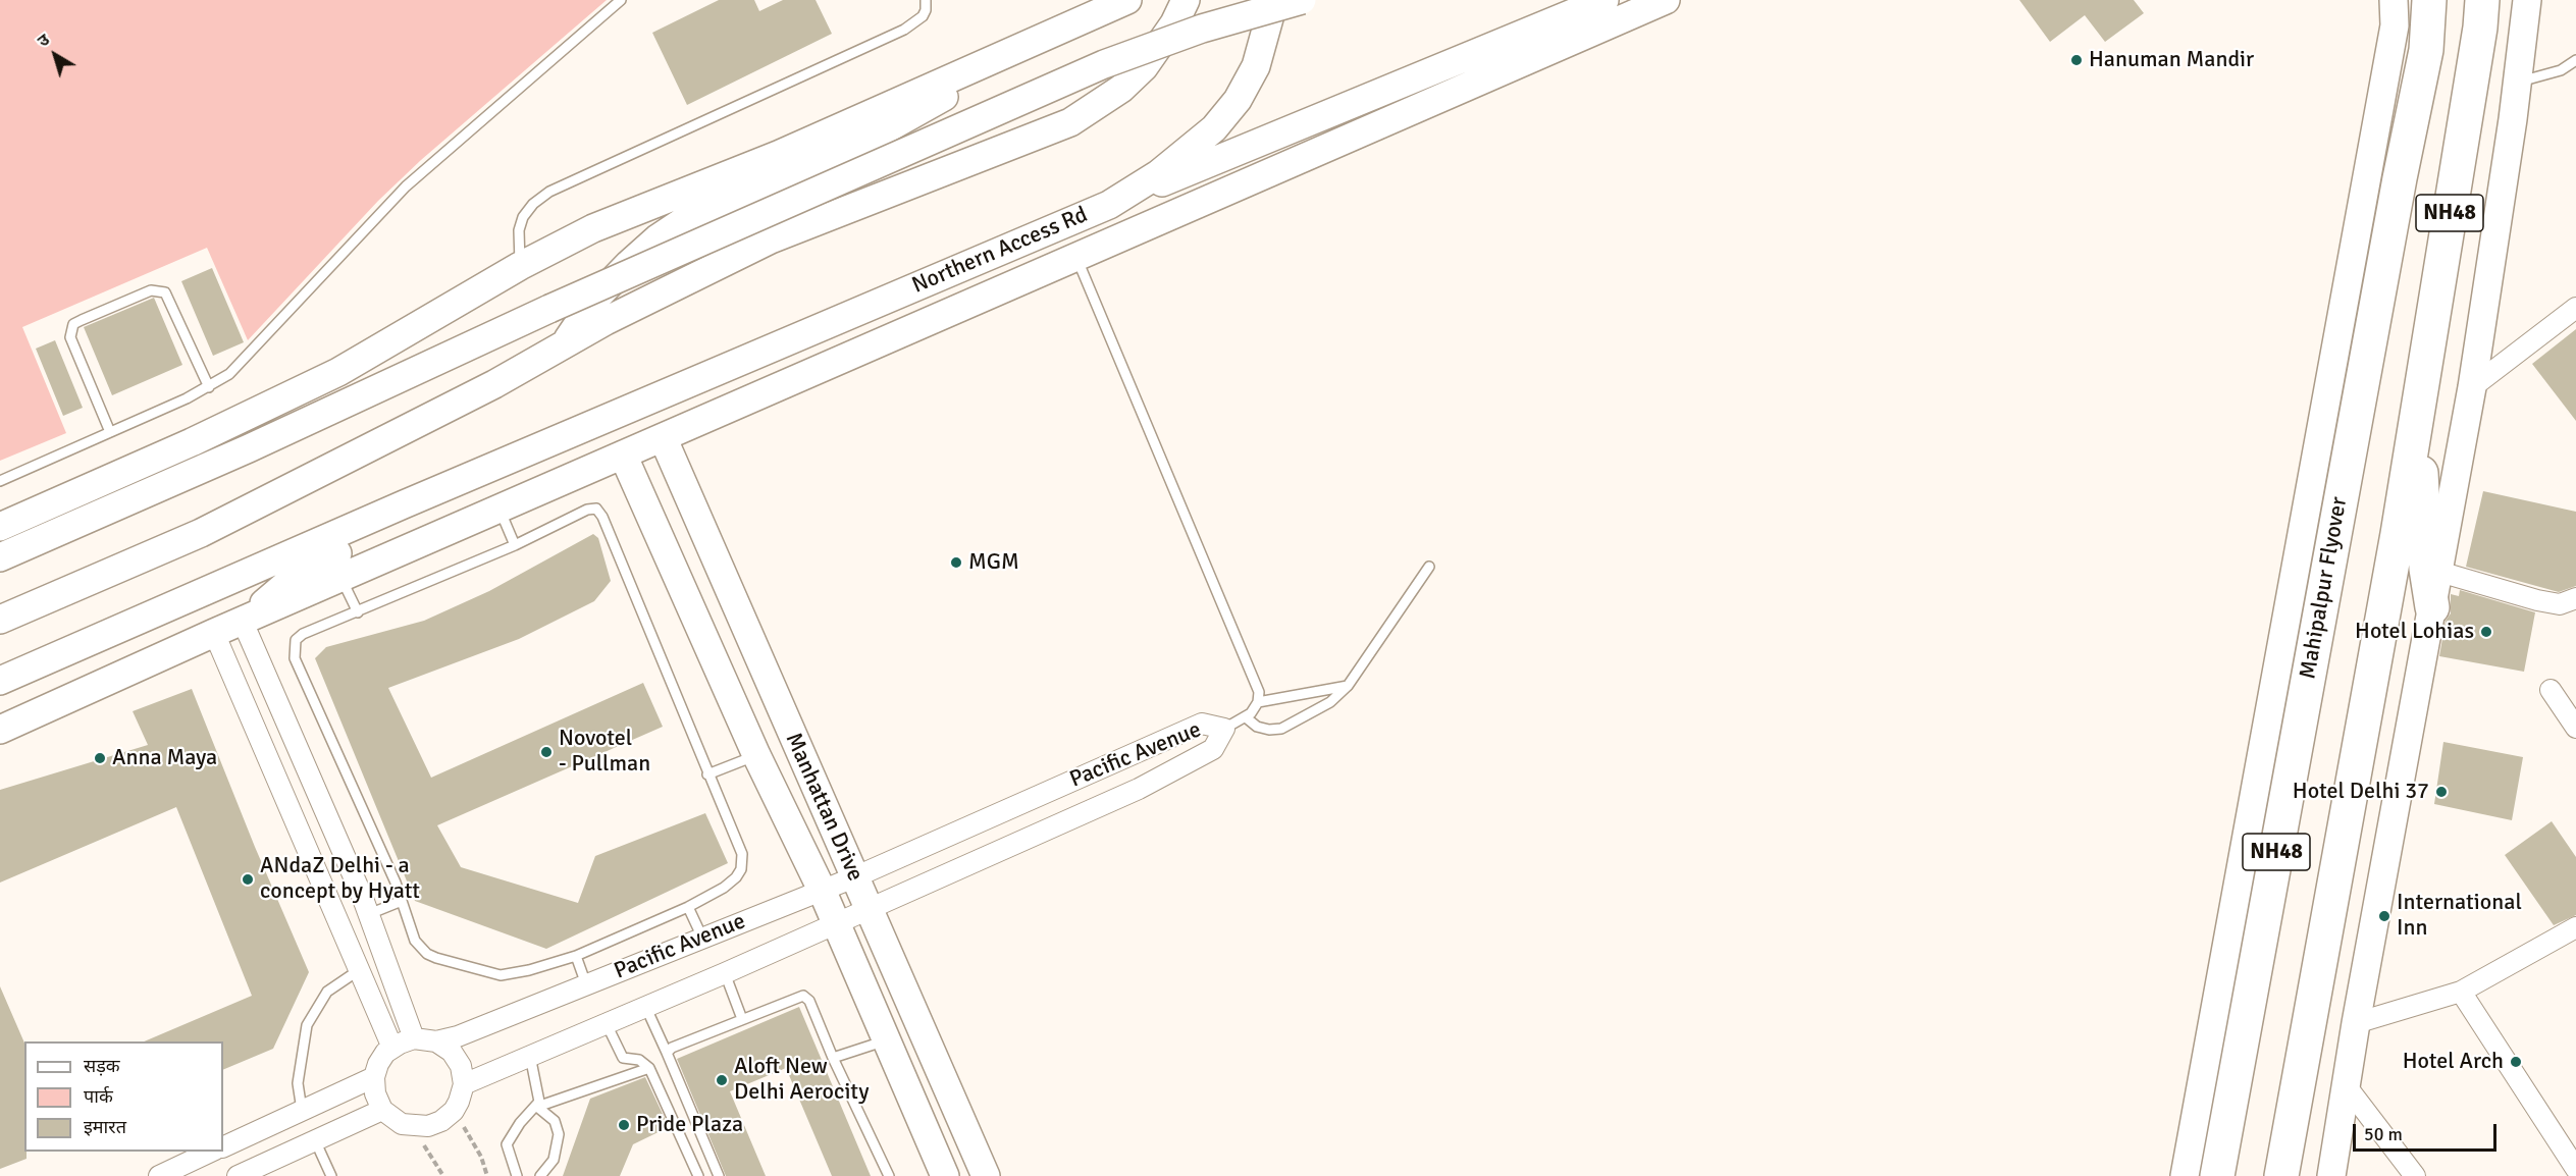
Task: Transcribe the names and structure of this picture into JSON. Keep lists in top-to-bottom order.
{
  "streets": {
    "highway": ["NH48", "Mahipalpur Flyover"],
    "main road": ["Northern Access Rd", "Manhattan Drive"],
    "street": ["Pacific Avenue"]
  },
  "crossings": [
    ["Pacific Avenue", "Manhattan Drive"]
  ],
  "places": [
    "Hanuman Mandir",
    "MGM",
    "Hotel Lohias",
    "Novotel - Pullman",
    "Anna Maya",
    "Hotel Delhi 37",
    "ANdaZ Delhi - a concept by Hyatt",
    "International Inn",
    "Hotel Arch",
    "Aloft New Delhi Aerocity",
    "Pride Plaza"
  ],
  "legend": ["सड़क", "पार्क", "इमारत"],
  "scale_bar": "50 m",
  "north": "top left"
}
